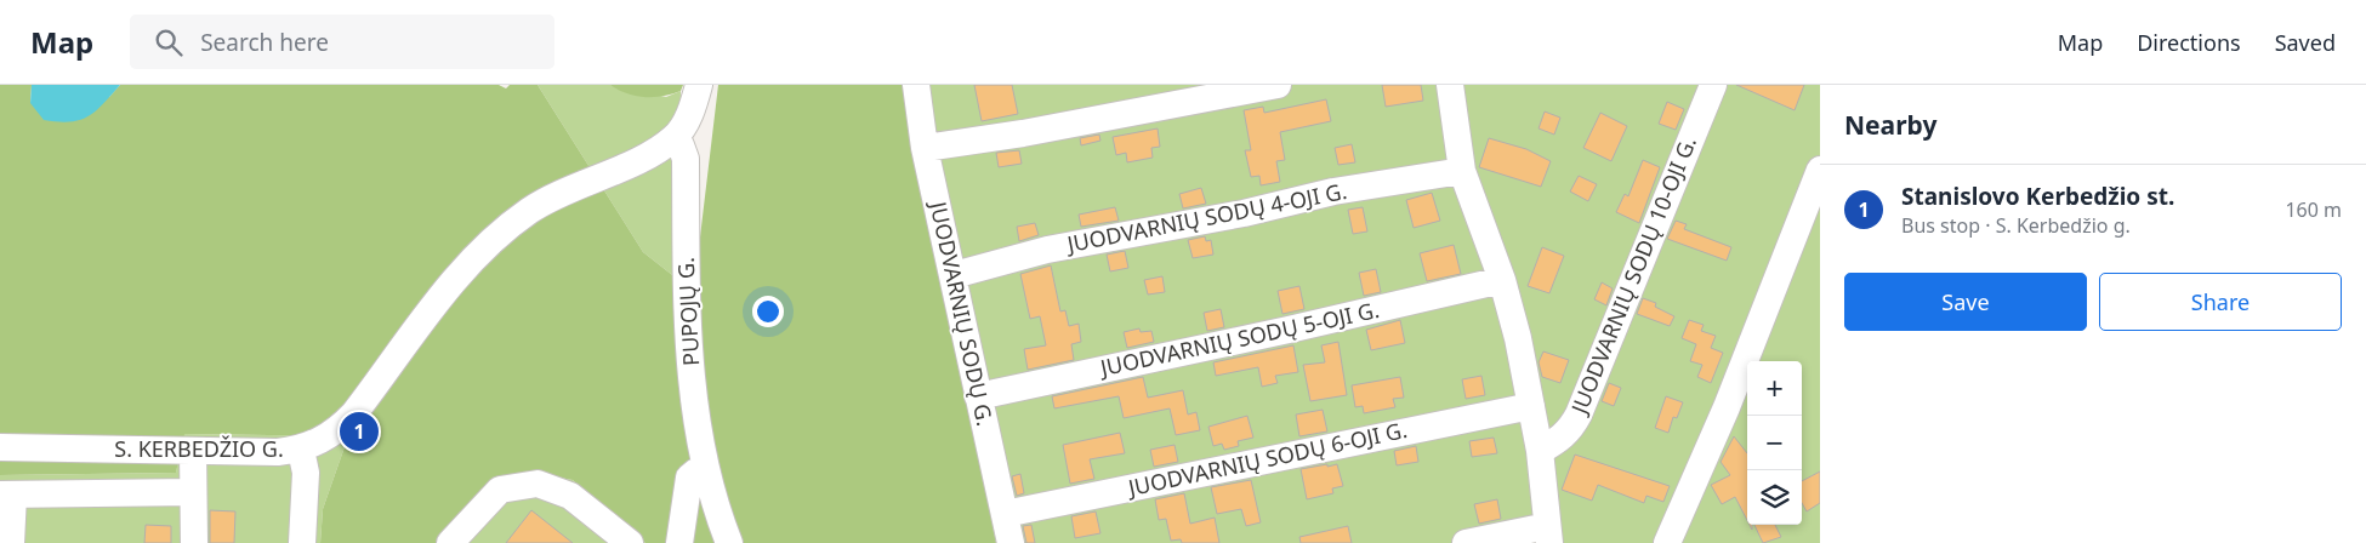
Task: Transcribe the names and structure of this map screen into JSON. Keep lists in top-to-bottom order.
{
  "streets": {
    "street": [
      "JUODVARNIŲ SODŲ 4-OJI G.",
      "JUODVARNIŲ SODŲ 10-OJI G.",
      "PUPOJŲ G.",
      "JUODVARNIŲ SODŲ G.",
      "JUODVARNIŲ SODŲ 5-OJI G.",
      "S. KERBEDŽIO G.",
      "JUODVARNIŲ SODŲ 6-OJI G."
    ]
  },
  "crossings": [
    ["JUODVARNIŲ SODŲ 4-OJI G.", "JUODVARNIŲ SODŲ G."],
    ["PUPOJŲ G.", "S. KERBEDŽIO G."],
    ["JUODVARNIŲ SODŲ G.", "JUODVARNIŲ SODŲ 5-OJI G."],
    ["JUODVARNIŲ SODŲ G.", "JUODVARNIŲ SODŲ 6-OJI G."]
  ],
  "page": {
    "header": "Map",
    "search": "Search here",
    "nav": ["Map", "Directions", "Saved"],
    "heading": "Nearby",
    "list": [
      {
        "mark": "1",
        "name": "Stanislovo Kerbedžio st.",
        "note": "Bus stop · S. Kerbedžio g.",
        "value": "160 m"
      }
    ],
    "buttons": ["Save", "Share"],
    "map_buttons": ["+", "−"],
    "pins": "1"
  }
}
